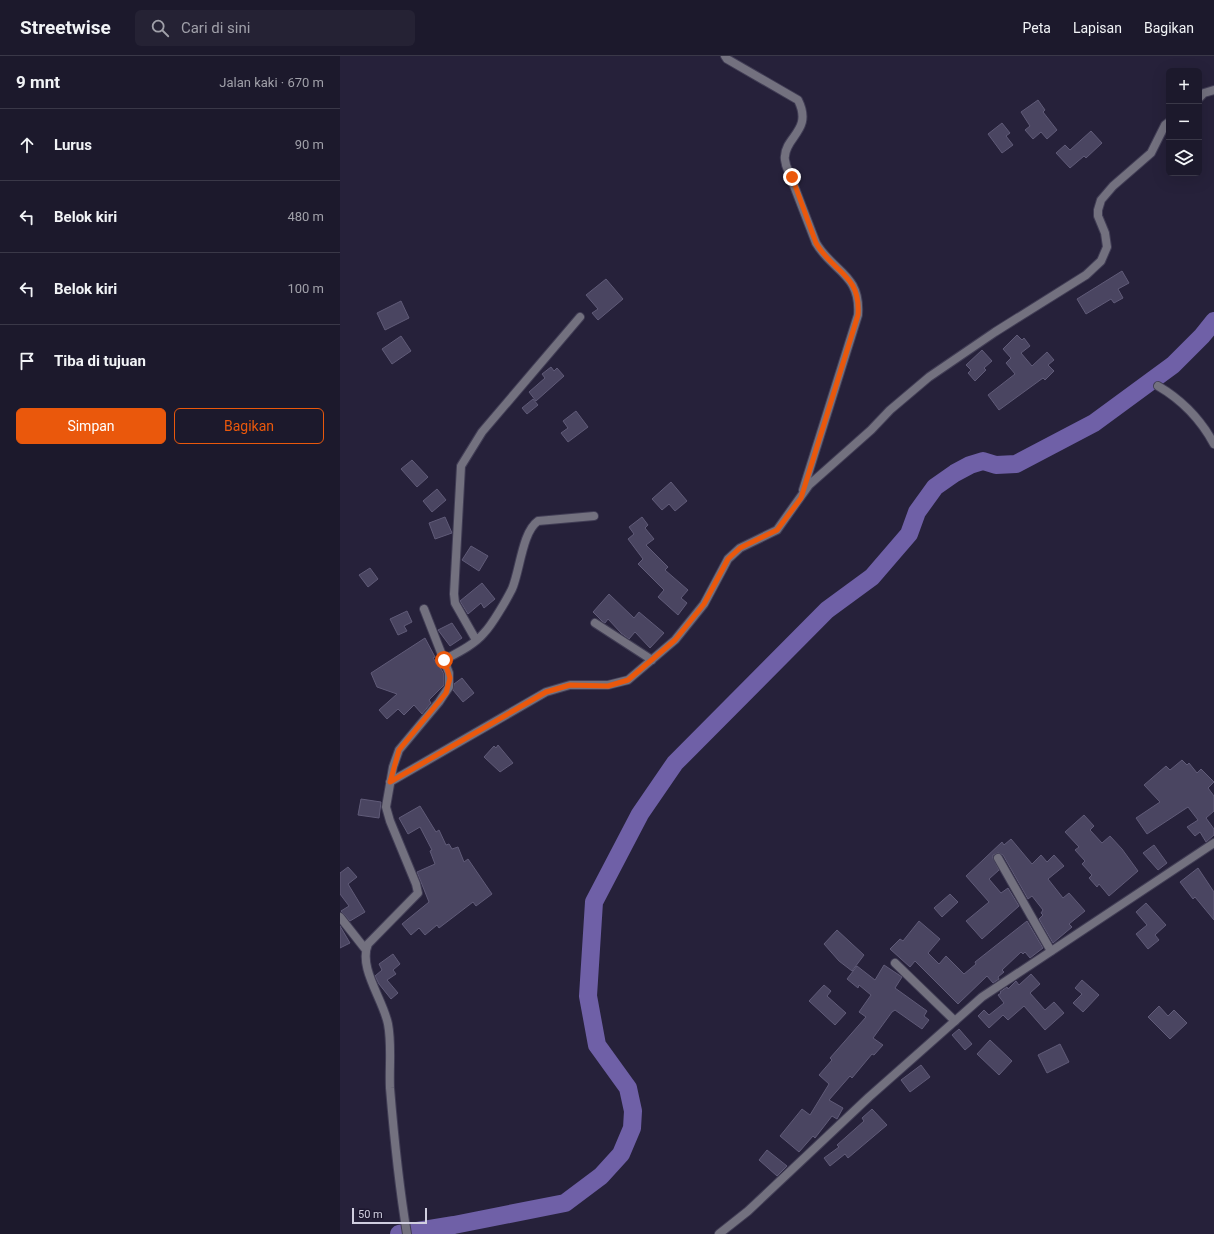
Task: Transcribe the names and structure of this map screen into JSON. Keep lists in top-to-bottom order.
{
  "scale_bar": "50 m",
  "page": {
    "header": "Streetwise",
    "search": "Cari di sini",
    "nav": ["Peta", "Lapisan", "Bagikan"],
    "heading": ["9 mnt", "Jalan kaki · 670 m"],
    "map_buttons": ["+", "−"],
    "list": [
      ["Lurus", "90 m"],
      ["Belok kiri", "480 m"],
      ["Belok kiri", "100 m"],
      "Tiba di tujuan"
    ],
    "buttons": ["Simpan", "Bagikan"],
    "scale": "50 m"
  }
}
